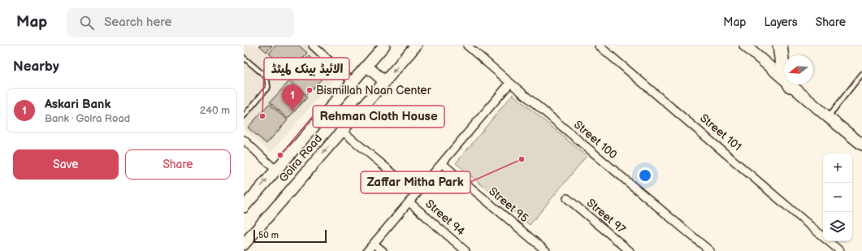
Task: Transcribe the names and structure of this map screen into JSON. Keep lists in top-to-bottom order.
{
  "streets": {
    "main road": ["Golra Road"],
    "street": [
      "Street 101",
      "Street 100",
      "Street 95",
      "Street 97",
      "Street 94"
    ]
  },
  "places": [
    "Bismillah Naan Center",
    "الائیڈ بینک لمیٹڈ",
    "Rehman Cloth House",
    "Zaffar Mitha Park"
  ],
  "scale_bar": "50 m",
  "north": "left",
  "page": {
    "header": "Map",
    "search": "Search here",
    "nav": ["Map", "Layers", "Share"],
    "heading": "Nearby",
    "pins": "1",
    "list": [
      {
        "mark": "1",
        "name": "Askari Bank",
        "note": "Bank · Golra Road",
        "value": "240 m"
      }
    ],
    "buttons": ["Save", "Share"],
    "map_buttons": ["+", "−"],
    "scale": "50 m"
  }
}
